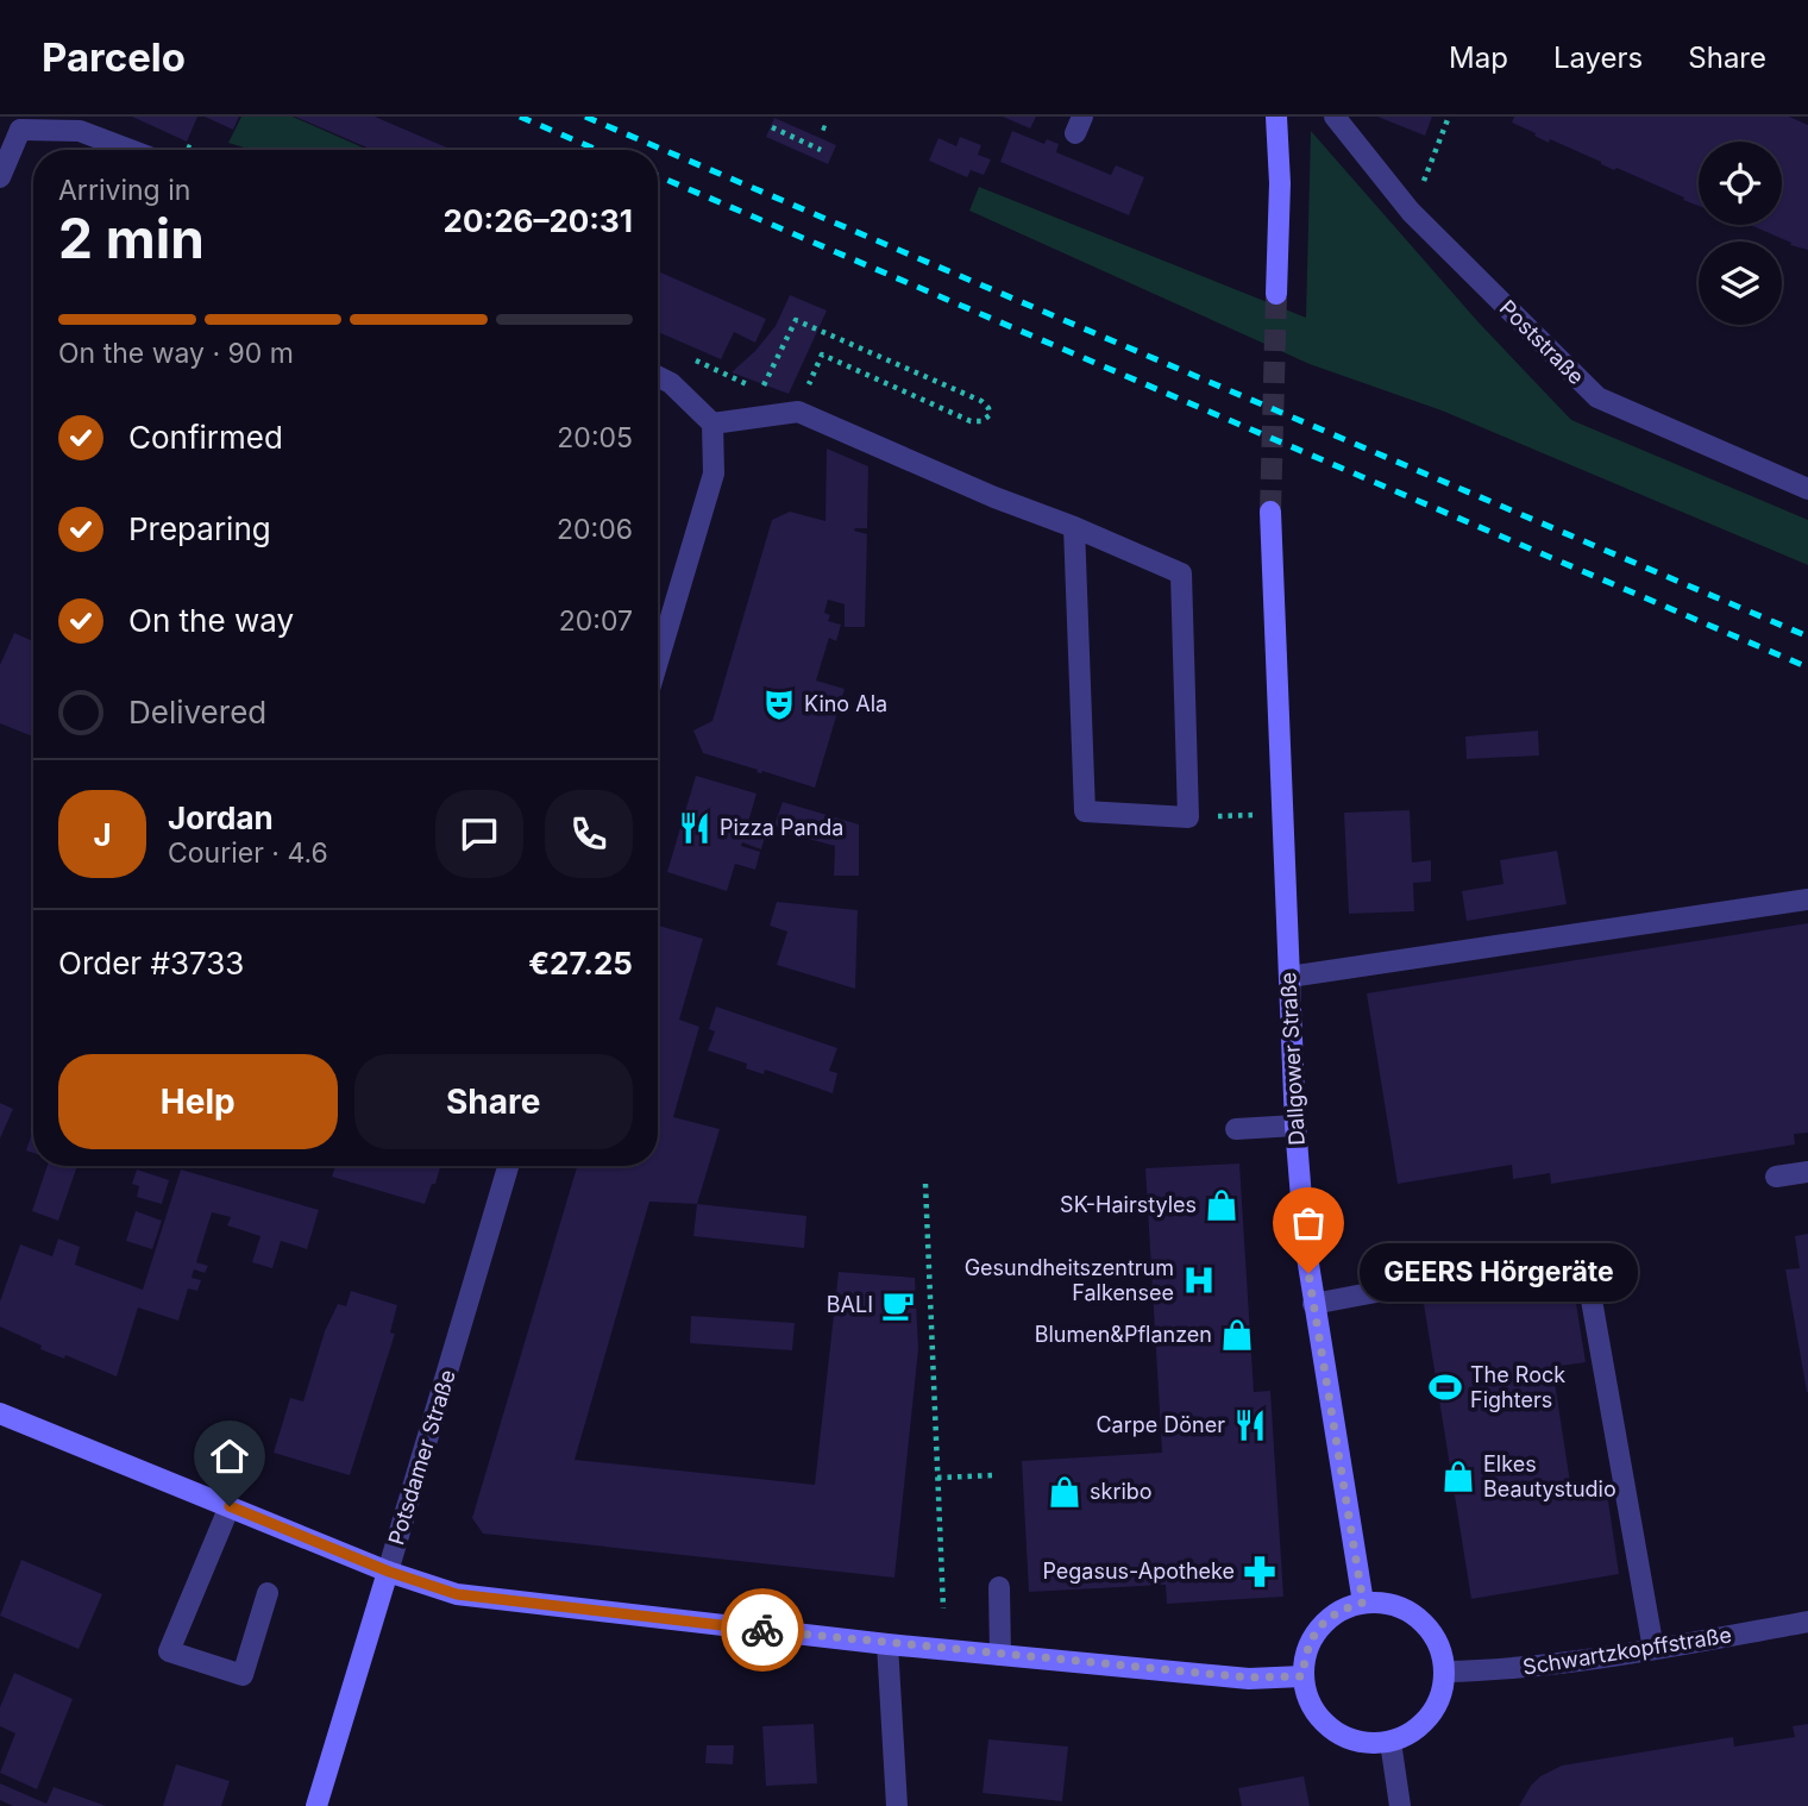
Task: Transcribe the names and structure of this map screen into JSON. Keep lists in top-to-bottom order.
{
  "streets": {
    "street": [
      "Poststraße",
      "Dallgower Straße",
      "Potsdamer Straße",
      "Schwartzkopffstraße"
    ]
  },
  "crossings": [
    ["Dallgower Straße", "Schwartzkopffstraße"]
  ],
  "places": {
    "theatre": ["Kino Ala"],
    "restaurant": ["Pizza Panda", "Carpe Döner"],
    "shop": [
      "SK-Hairstyles",
      "Blumen&Pflanzen",
      "Elkes Beautystudio",
      "skribo"
    ],
    "other": ["GEERS Hörgeräte"],
    "hospital": ["Gesundheitszentrum Falkensee"],
    "cafe": ["BALI"],
    "sports": ["The Rock Fighters"],
    "pharmacy": ["Pegasus-Apotheke"]
  },
  "page": {
    "header": "Parcelo",
    "nav": ["Map", "Layers", "Share"],
    "heading": ["2 min", "Arriving in", "20:26–20:31"],
    "panel": [
      "Jordan",
      "Courier · 4.6",
      "Order #3733",
      "€27.25"
    ],
    "bar": "On the way · 90 m",
    "list": [
      ["Confirmed", "20:05"],
      ["Preparing", "20:06"],
      ["On the way", "20:07"],
      "Delivered"
    ],
    "round": "J",
    "buttons": ["Help", "Share"],
    "bubble": "GEERS Hörgeräte"
  }
}
